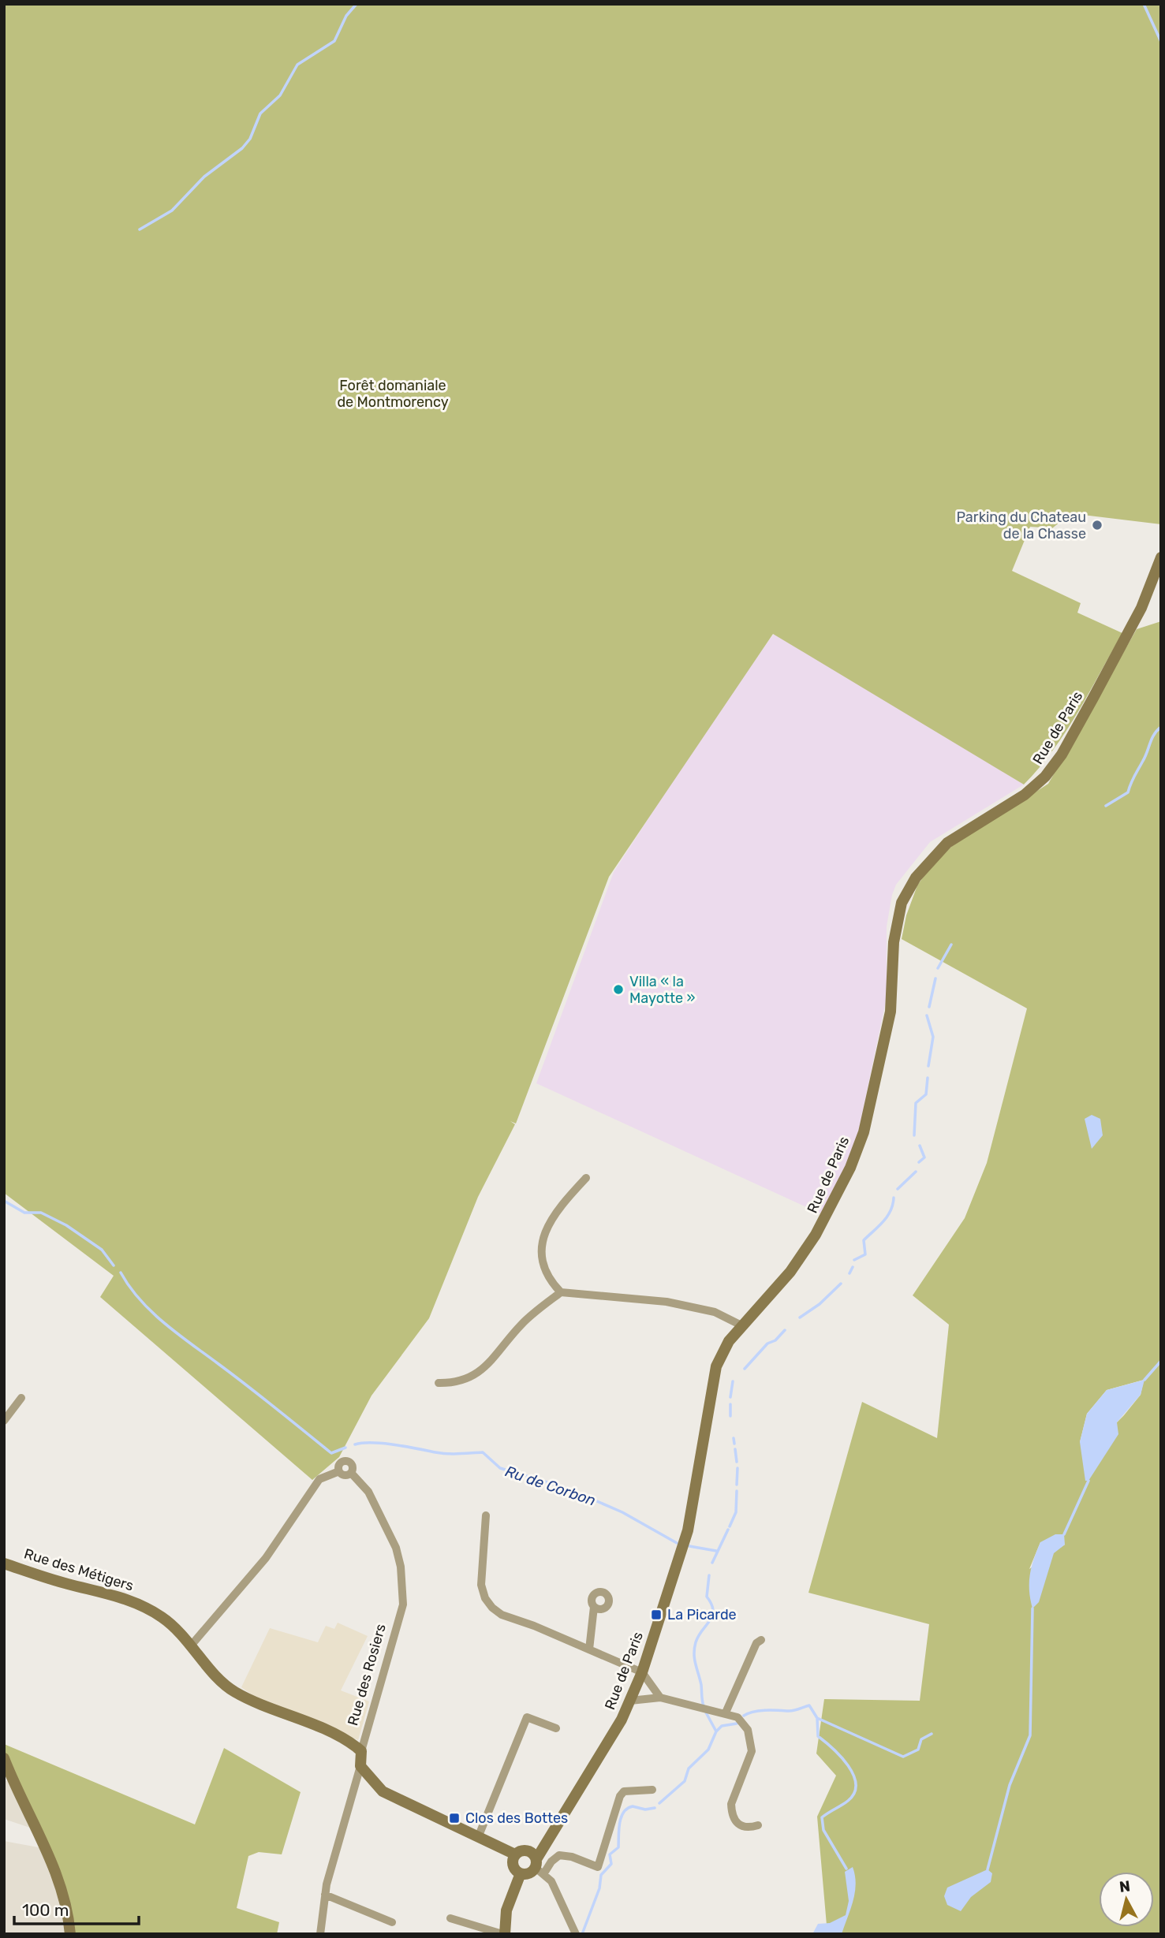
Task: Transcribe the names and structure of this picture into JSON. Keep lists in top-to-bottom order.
{
  "streets": {
    "main road": ["Rue de Paris", "Rue des Métigers", "Rue des Rosiers"]
  },
  "crossings": [
    ["Rue des Métigers", "Rue des Rosiers"]
  ],
  "water": ["Ru de Corbon"],
  "parks": ["Forêt domaniale de Montmorency"],
  "places": {
    "other": ["Parking du Chateau de la Chasse", "Villa « la Mayotte »"],
    "transit": ["La Picarde", "Clos des Bottes"]
  },
  "scale_bar": "100 m",
  "north": "top"
}
